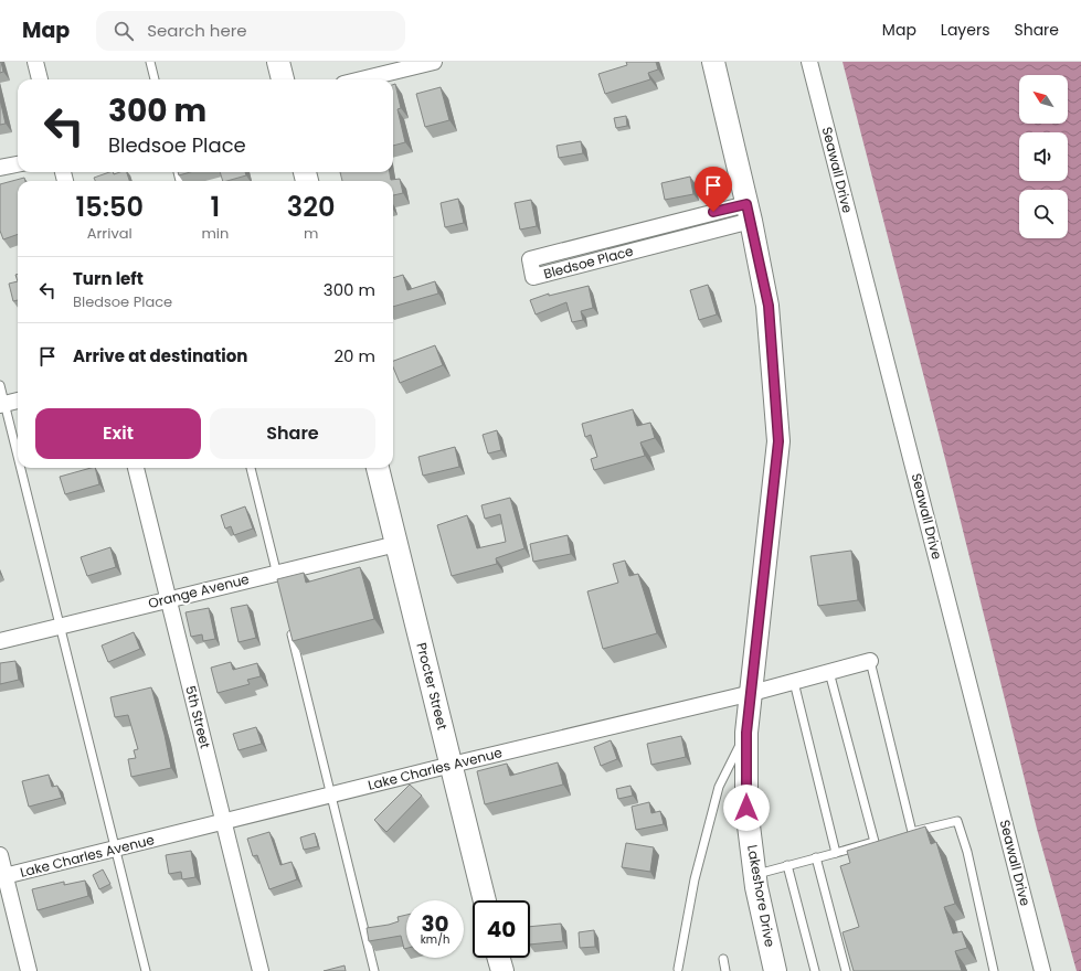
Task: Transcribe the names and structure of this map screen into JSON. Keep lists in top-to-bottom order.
{
  "streets": {
    "street": [
      "Seawall Drive",
      "Bledsoe Place",
      "Orange Avenue",
      "Procter Street",
      "5th Street",
      "Lake Charles Avenue",
      "Lakeshore Drive"
    ]
  },
  "crossings": [
    ["Bledsoe Place", "Lakeshore Drive"],
    ["Orange Avenue", "Procter Street"],
    ["Orange Avenue", "5th Street"],
    ["Procter Street", "Lake Charles Avenue"],
    ["5th Street", "Lake Charles Avenue"],
    ["Lake Charles Avenue", "Lakeshore Drive"]
  ],
  "north": "top left",
  "page": {
    "header": "Map",
    "search": "Search here",
    "nav": ["Map", "Layers", "Share"],
    "turn": ["300 m", "Bledsoe Place"],
    "eta": [
      "15:50",
      "Arrival",
      "1",
      "min",
      "320",
      "m"
    ],
    "list": [
      {
        "name": "Turn left",
        "note": "Bledsoe Place",
        "value": "300 m"
      },
      {
        "name": "Arrive at destination",
        "value": "20 m"
      }
    ],
    "buttons": ["Exit", "Share"],
    "speed": "30 km/h",
    "limit": "40"
  }
}
